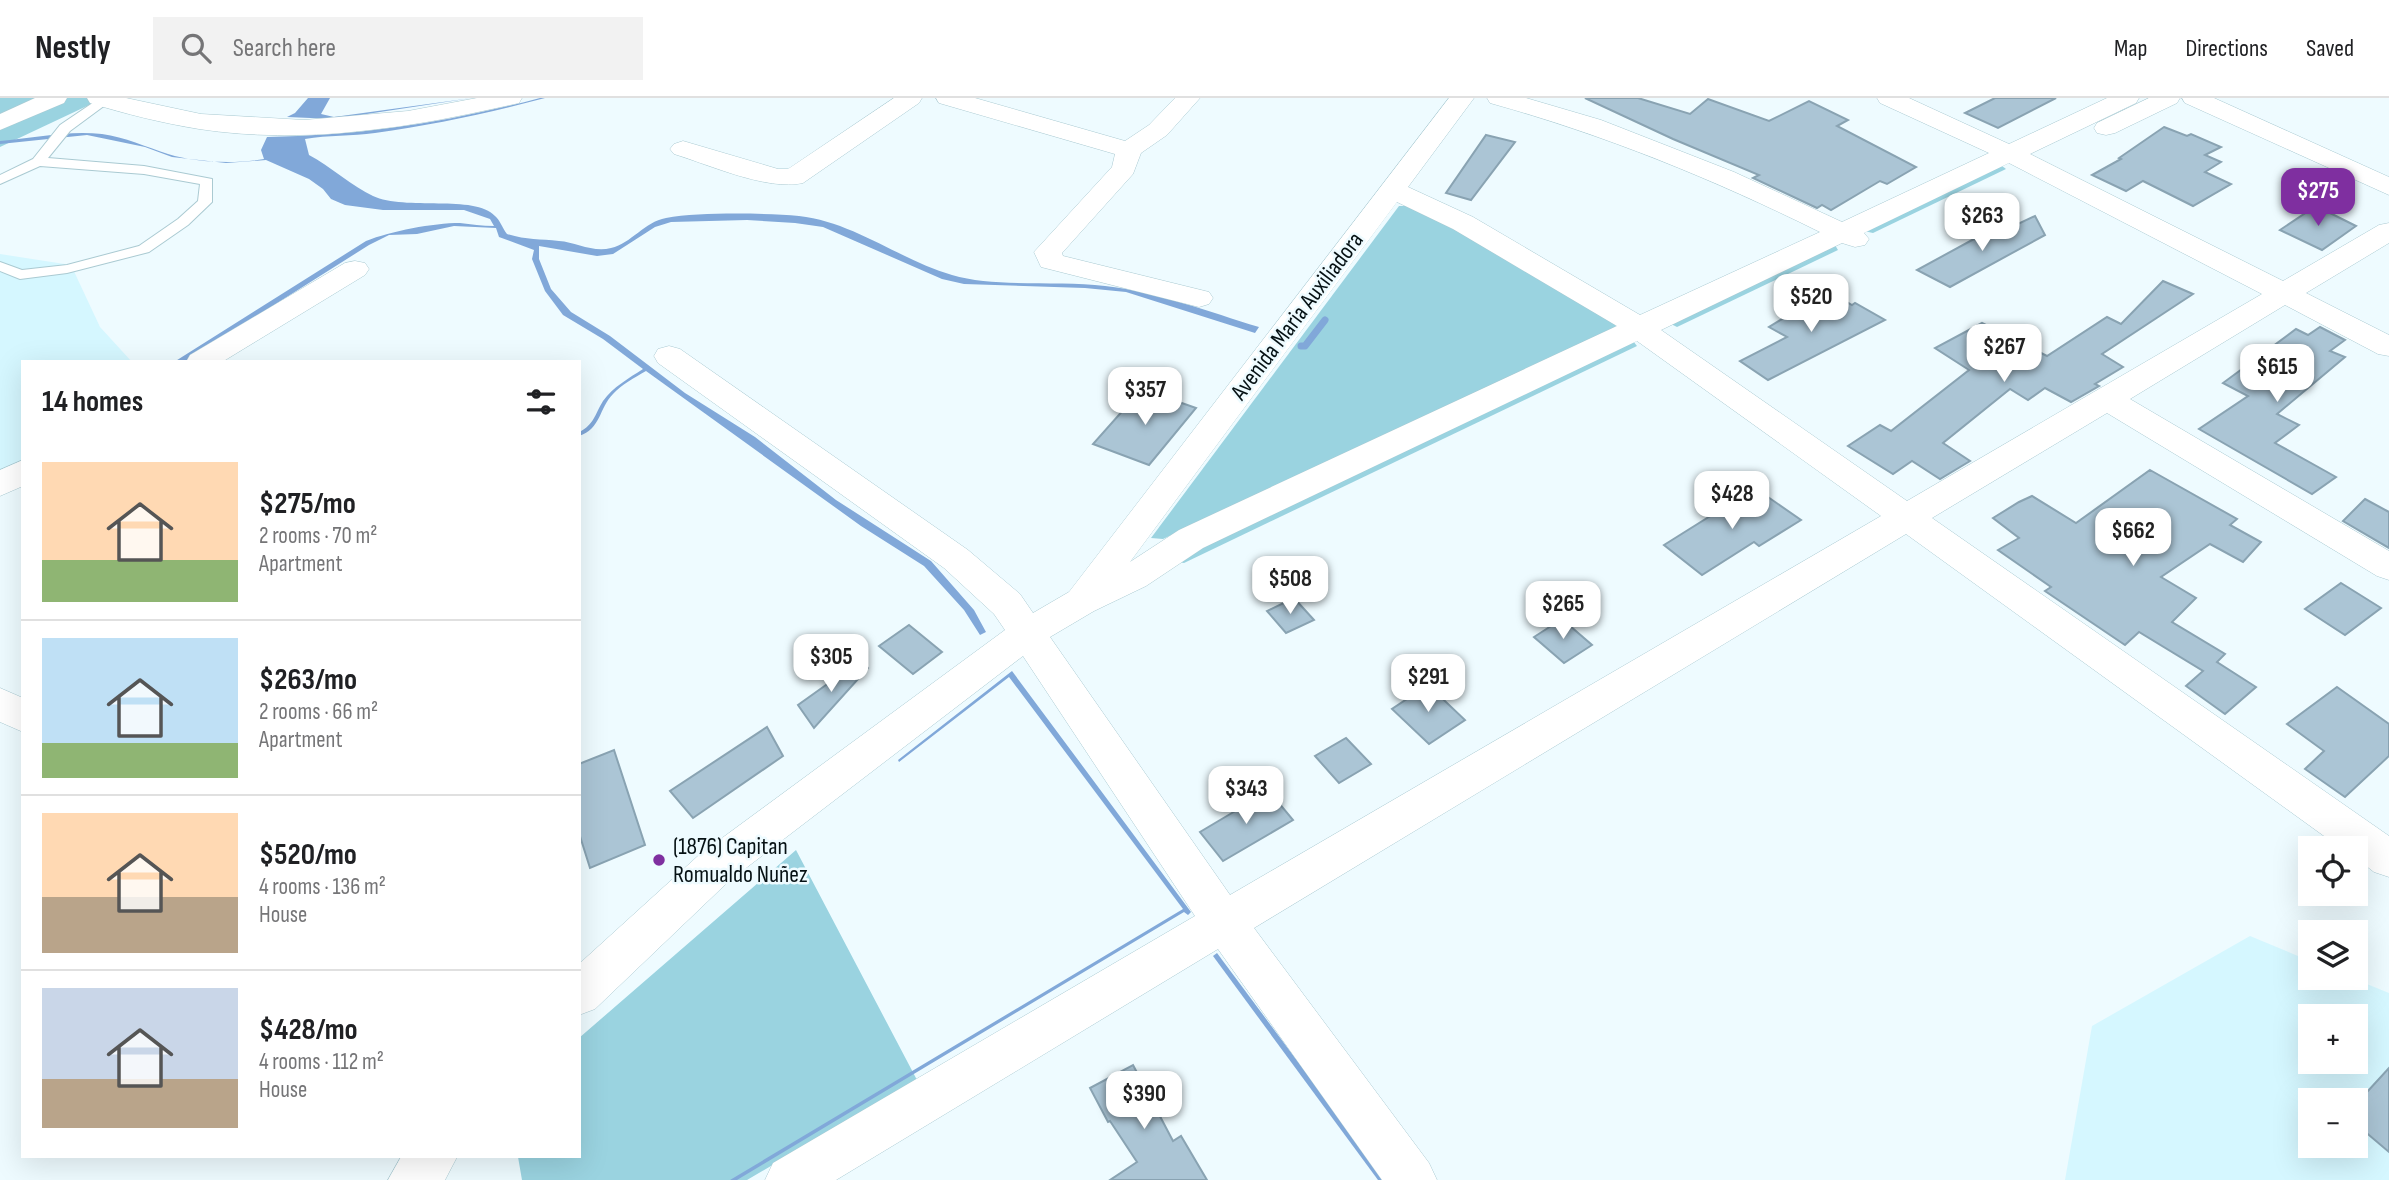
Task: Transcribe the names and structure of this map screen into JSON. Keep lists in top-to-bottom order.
{
  "streets": {
    "street": ["Avenida Maria Auxiliadora"]
  },
  "places": ["(1876) Capitan Romualdo Nuñez"],
  "page": {
    "header": "Nestly",
    "search": "Search here",
    "nav": ["Map", "Directions", "Saved"],
    "price": [
      "$275",
      "$263",
      "$520",
      "$267",
      "$615",
      "$357",
      "$428",
      "$662",
      "$508",
      "$265",
      "$305",
      "$291",
      "$343",
      "$390"
    ],
    "heading": "14 homes",
    "list": [
      {
        "name": "$275/mo",
        "note": "2 rooms · 70 m² · Apartment"
      },
      {
        "name": "$263/mo",
        "note": "2 rooms · 66 m² · Apartment"
      },
      {
        "name": "$520/mo",
        "note": "4 rooms · 136 m² · House"
      },
      {
        "name": "$428/mo",
        "note": "4 rooms · 112 m² · House"
      }
    ],
    "map_buttons": ["+", "−"]
  }
}
